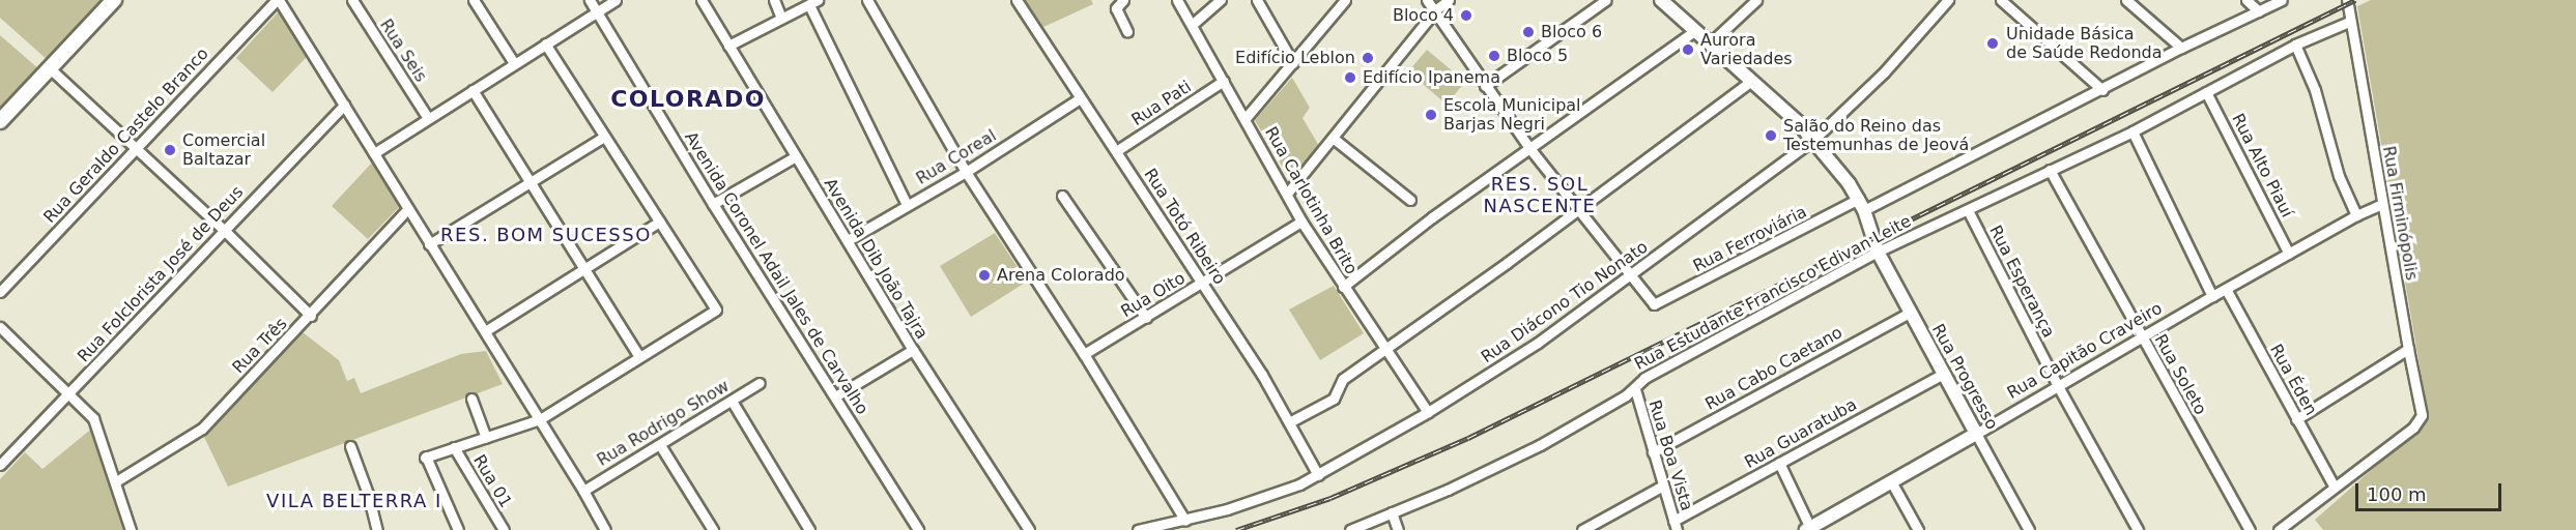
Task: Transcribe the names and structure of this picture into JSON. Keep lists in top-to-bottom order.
{
  "streets": {
    "street": [
      "Rua Seis",
      "Rua Pati",
      "Rua Geraldo Castelo Branco",
      "Rua Coreal",
      "Rua Alto Piauí",
      "Rua Carlotinha Brito",
      "Rua Firminópolis",
      "Rua Totó Ribeiro",
      "Rua Ferroviária",
      "Avenida Dib João Tajra",
      "Avenida Coronel Adail Jales de Carvalho",
      "Rua Folclorista José de Deus",
      "Rua Esperança",
      "Rua Estudante Francisco Edivan Leite",
      "Rua Oito",
      "Rua Diácono Tio Nonato",
      "Rua Três",
      "Rua Capitão Craveiro",
      "Rua Cabo Caetano",
      "Rua Soleto",
      "Rua Progresso",
      "Rua Éden",
      "Rua Rodrigo Show",
      "Rua Guaratuba",
      "Rua Boa Vista",
      "Rua 01"
    ]
  },
  "crossings": [
    ["Rua Pati", "Rua Carlotinha Brito"],
    ["Rua Pati", "Rua Totó Ribeiro"],
    ["Rua Coreal", "Rua Totó Ribeiro"],
    ["Rua Coreal", "Avenida Dib João Tajra"],
    ["Rua Alto Piauí", "Rua Estudante Francisco Edivan Leite"],
    ["Rua Alto Piauí", "Rua Capitão Craveiro"],
    ["Rua Carlotinha Brito", "Rua Oito"],
    ["Rua Carlotinha Brito", "Rua Diácono Tio Nonato"],
    ["Rua Firminópolis", "Rua Estudante Francisco Edivan Leite"],
    ["Rua Firminópolis", "Rua Capitão Craveiro"],
    ["Rua Firminópolis", "Rua Éden"],
    ["Rua Totó Ribeiro", "Rua Oito"],
    ["Rua Totó Ribeiro", "Rua Diácono Tio Nonato"],
    ["Rua Ferroviária", "Rua Diácono Tio Nonato"],
    ["Rua Ferroviária", "Rua Progresso"],
    ["Rua Esperança", "Rua Estudante Francisco Edivan Leite"],
    ["Rua Esperança", "Rua Capitão Craveiro"],
    ["Rua Estudante Francisco Edivan Leite", "Rua Soleto"],
    ["Rua Estudante Francisco Edivan Leite", "Rua Progresso"],
    ["Rua Estudante Francisco Edivan Leite", "Rua Boa Vista"],
    ["Rua Capitão Craveiro", "Rua Soleto"],
    ["Rua Capitão Craveiro", "Rua Progresso"],
    ["Rua Capitão Craveiro", "Rua Éden"],
    ["Rua Cabo Caetano", "Rua Progresso"],
    ["Rua Cabo Caetano", "Rua Boa Vista"],
    ["Rua Progresso", "Rua Guaratuba"],
    ["Rua Guaratuba", "Rua Boa Vista"]
  ],
  "districts": [
    "COLORADO",
    "RES. SOL NASCENTE",
    "RES. BOM SUCESSO",
    "VILA BELTERRA I"
  ],
  "places": [
    "Bloco 4",
    "Bloco 6",
    "Unidade Básica de Saúde Redonda",
    "Aurora Variedades",
    "Bloco 5",
    "Edifício Leblon",
    "Edifício Ipanema",
    "Escola Municipal Barjas Negri",
    "Salão do Reino das Testemunhas de Jeová",
    "Comercial Baltazar",
    "Arena Colorado"
  ],
  "scale_bar": "100 m"
}
